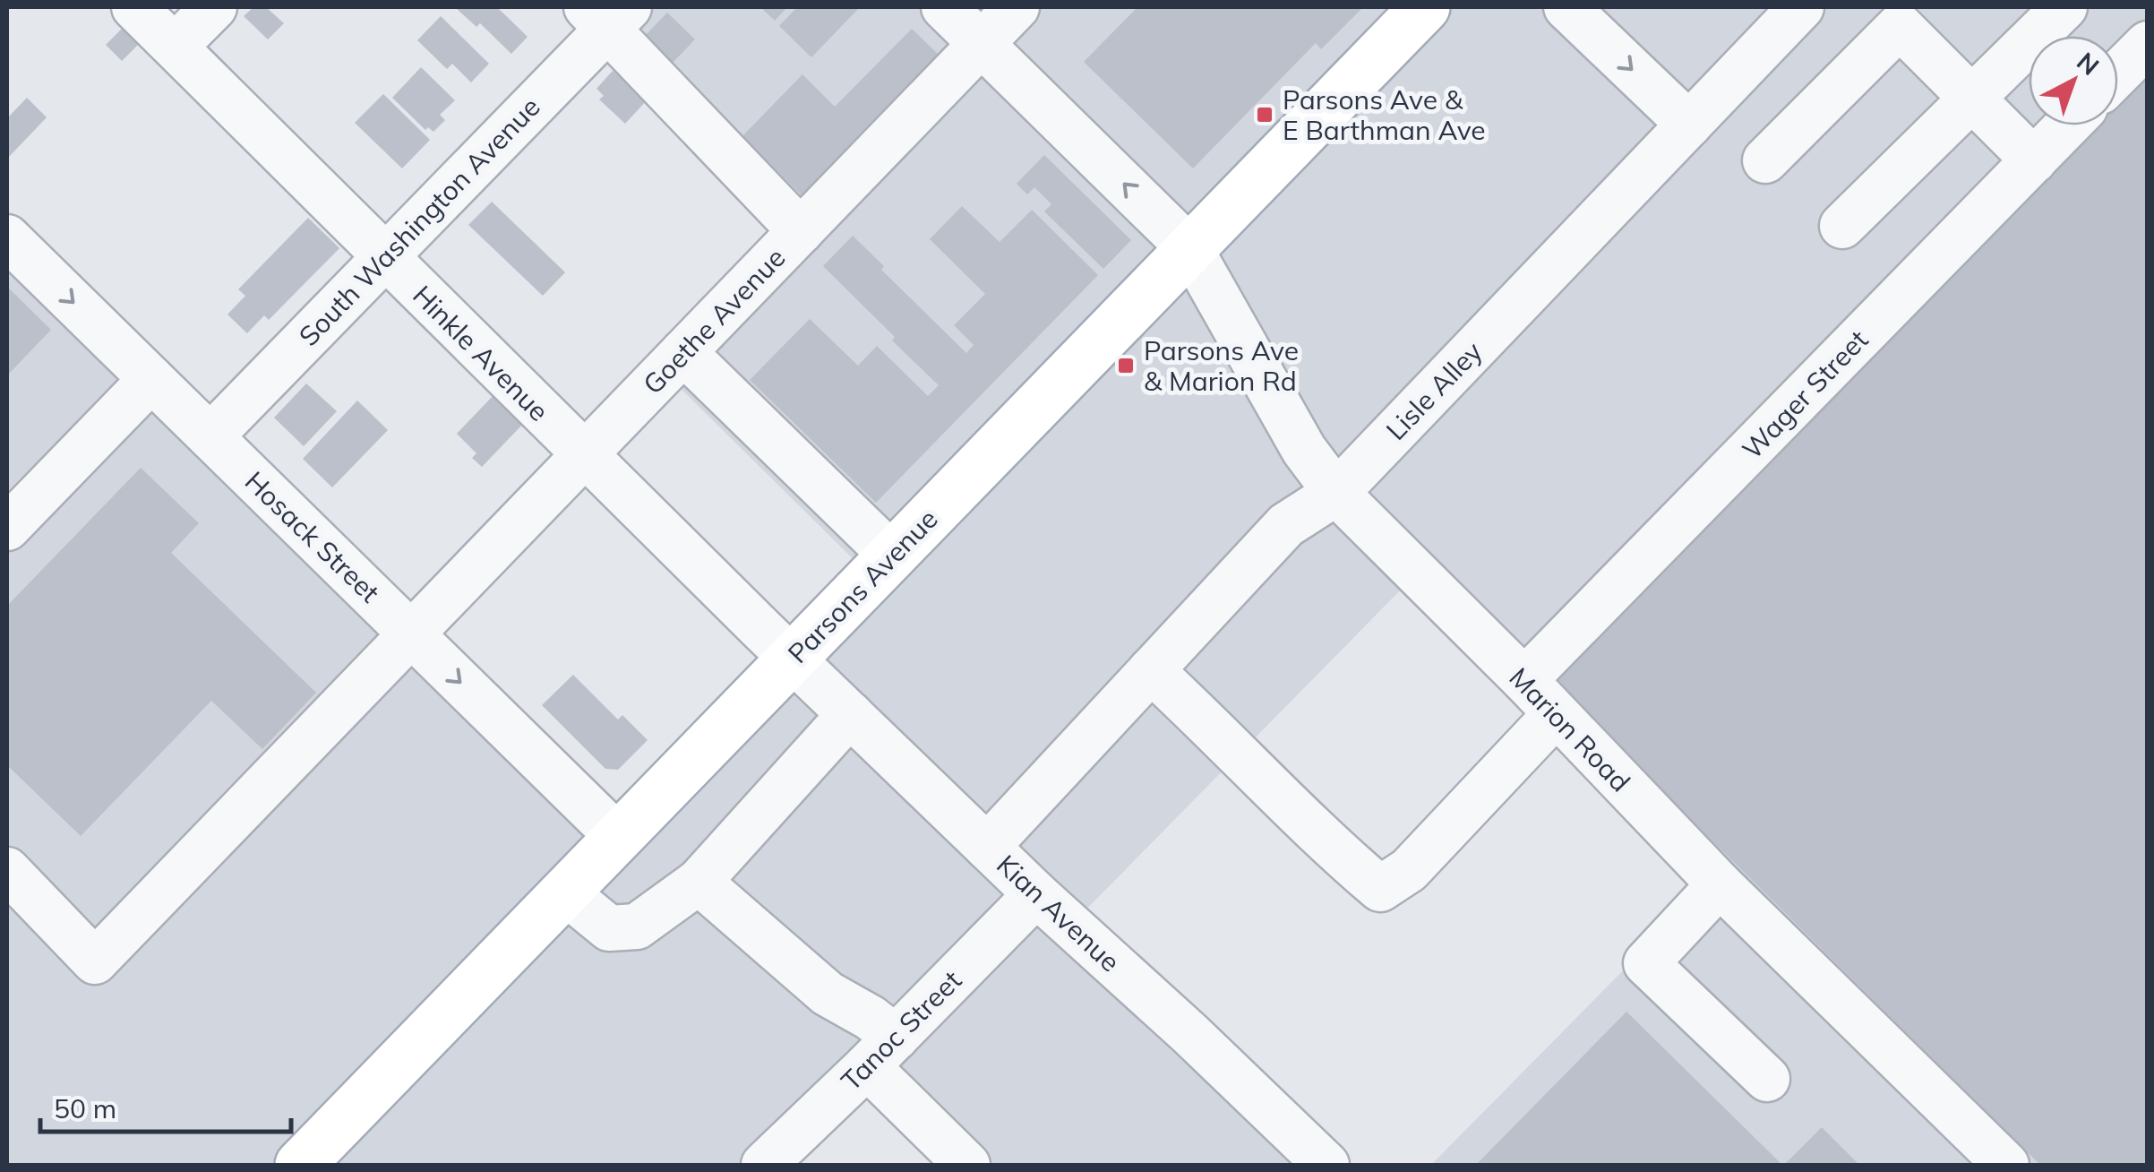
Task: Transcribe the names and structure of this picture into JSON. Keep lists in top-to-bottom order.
{
  "streets": {
    "main road": ["Parsons Avenue"],
    "street": [
      "South Washington Avenue",
      "Goethe Avenue",
      "Hinkle Avenue",
      "Lisle Alley",
      "Wager Street",
      "Hosack Street",
      "Marion Road",
      "Kian Avenue",
      "Tanoc Street"
    ]
  },
  "crossings": [
    ["South Washington Avenue", "Hinkle Avenue"],
    ["South Washington Avenue", "Hosack Street"],
    ["Goethe Avenue", "Hinkle Avenue"],
    ["Goethe Avenue", "Hosack Street"],
    ["Goethe Avenue", "Marion Road"],
    ["Hinkle Avenue", "Parsons Avenue"],
    ["Hinkle Avenue", "Kian Avenue"],
    ["Lisle Alley", "Marion Road"],
    ["Lisle Alley", "Kian Avenue"],
    ["Wager Street", "Marion Road"],
    ["Hosack Street", "Parsons Avenue"],
    ["Parsons Avenue", "Marion Road"],
    ["Parsons Avenue", "Kian Avenue"],
    ["Kian Avenue", "Tanoc Street"]
  ],
  "places": {
    "transit": ["Parsons Ave & E Barthman Ave", "Parsons Ave & Marion Rd"]
  },
  "scale_bar": "50 m",
  "north": "top right"
}
